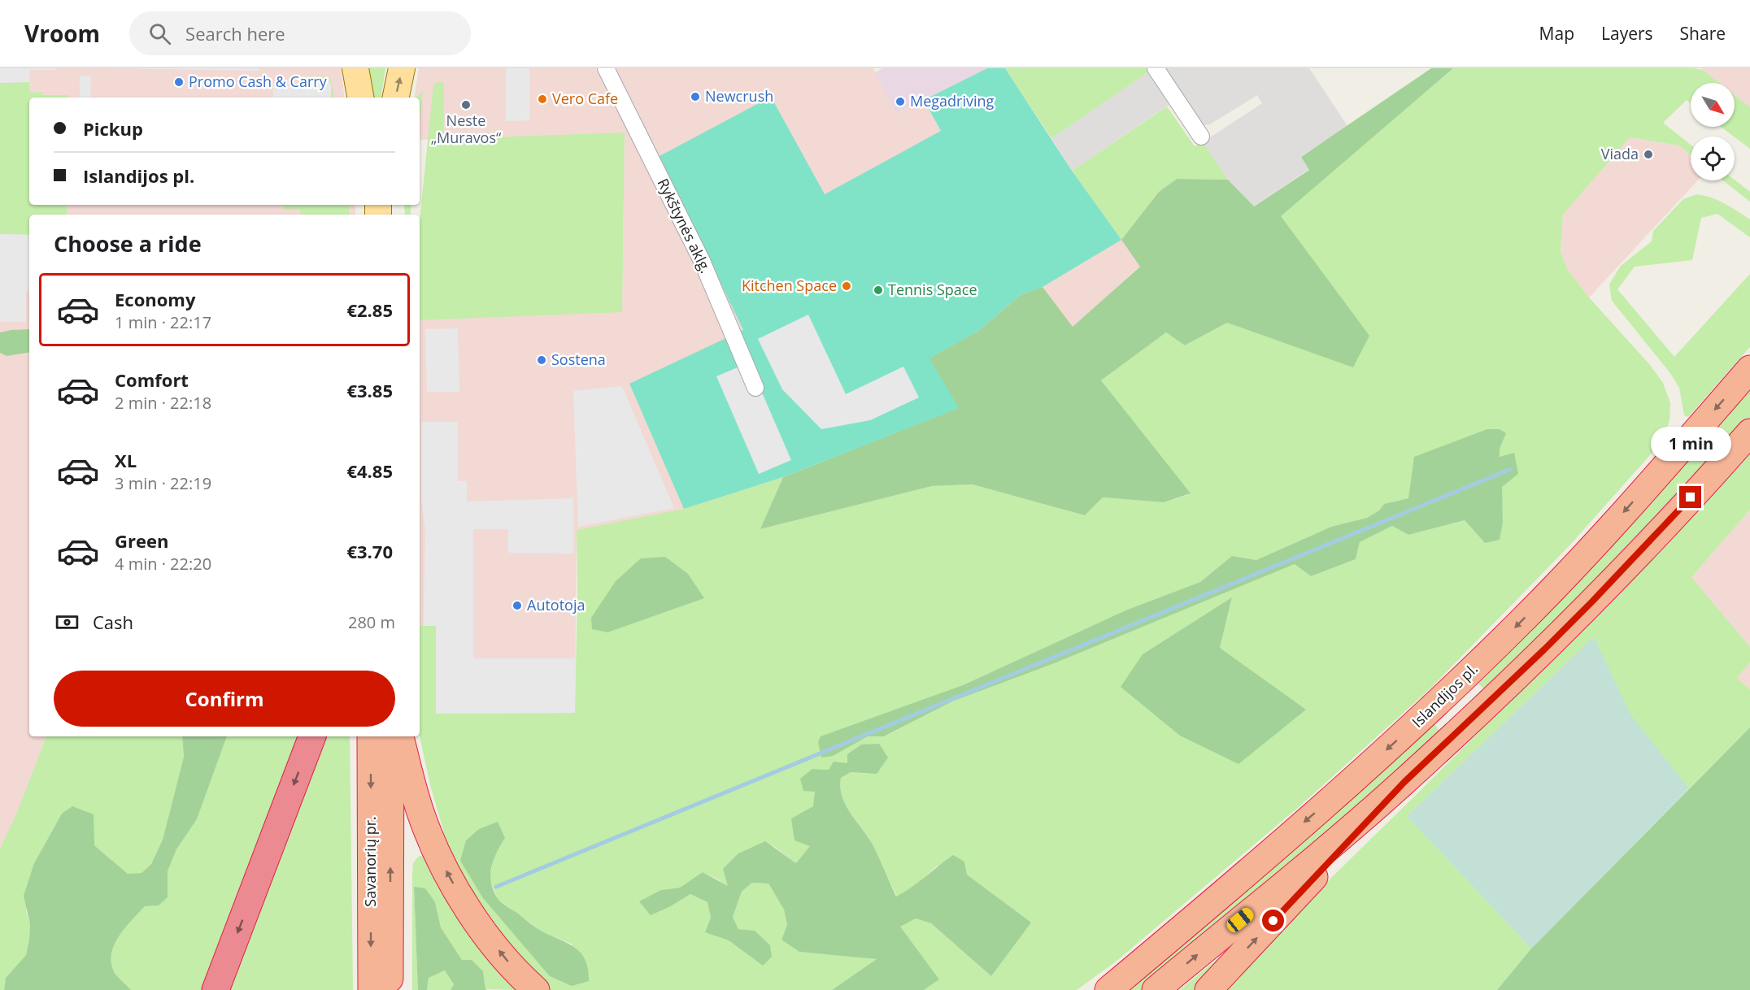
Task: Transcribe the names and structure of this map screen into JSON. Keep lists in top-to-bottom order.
{
  "streets": {
    "highway": ["Islandijos pl.", "Savanorių pr."],
    "street": ["Rykštynės aklg."]
  },
  "places": [
    "Promo Cash & Carry",
    "Newcrush",
    "Vero Cafe",
    "Megadriving",
    "Neste „Muravos“",
    "Viada",
    "Kitchen Space",
    "Tennis Space",
    "Sostena",
    "Autotoja"
  ],
  "north": "bottom right",
  "page": {
    "header": "Vroom",
    "search": "Search here",
    "nav": ["Map", "Layers", "Share"],
    "banner": ["Pickup", "Islandijos pl."],
    "heading": "Choose a ride",
    "list": [
      {
        "name": "Economy",
        "note": "1 min · 22:17",
        "value": "€2.85"
      },
      {
        "name": "Comfort",
        "note": "2 min · 22:18",
        "value": "€3.85"
      },
      {
        "name": "XL",
        "note": "3 min · 22:19",
        "value": "€4.85"
      },
      {
        "name": "Green",
        "note": "4 min · 22:20",
        "value": "€3.70"
      }
    ],
    "bubble": "1 min",
    "pay": ["Cash", "280 m"],
    "buttons": "Confirm"
  }
}
